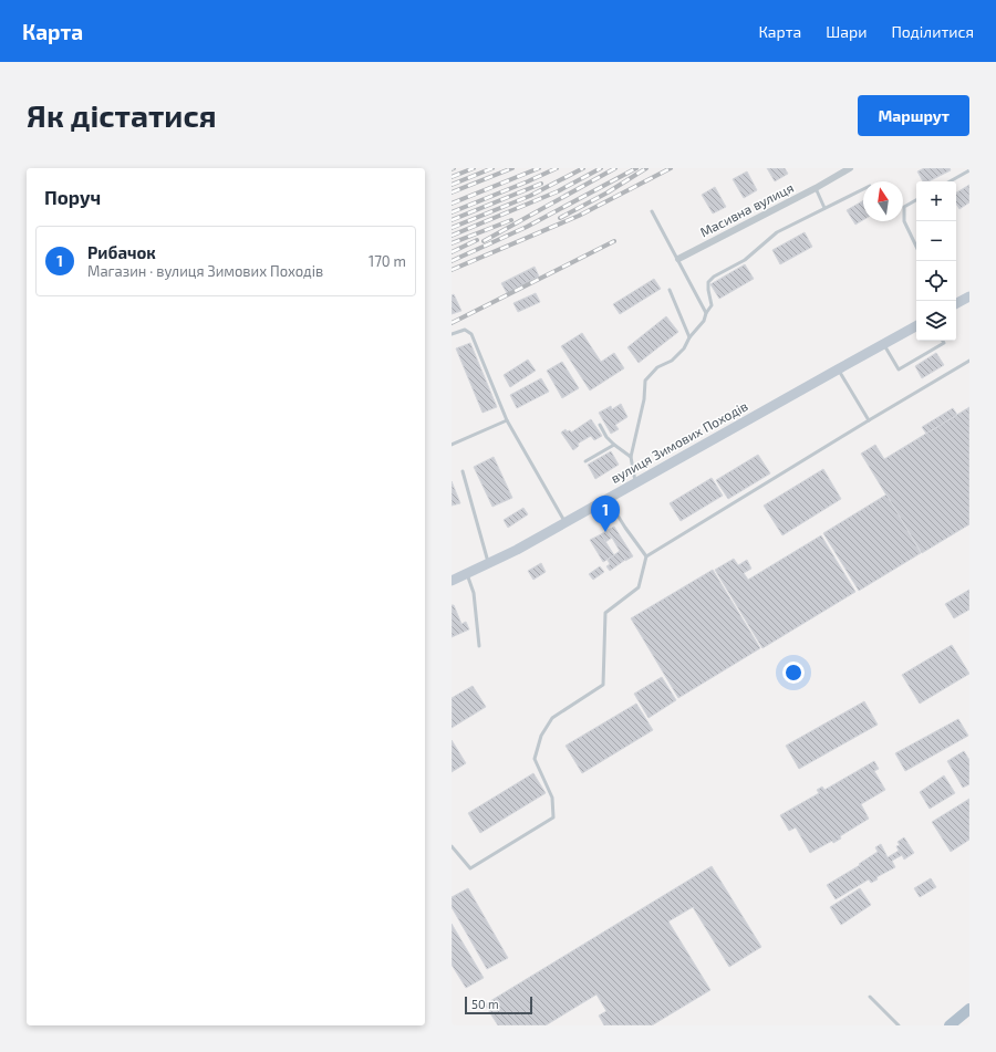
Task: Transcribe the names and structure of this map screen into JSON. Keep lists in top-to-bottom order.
{
  "streets": {
    "main road": ["вулиця Зимових Походів"],
    "street": ["Масивна вулиця"]
  },
  "scale_bar": "50 m",
  "north": "top",
  "page": {
    "header": "Карта",
    "nav": ["Карта", "Шари", "Поділитися"],
    "buttons": "Маршрут",
    "title": "Як дістатися",
    "heading": "Поруч",
    "map_buttons": ["+", "−"],
    "list": [
      {
        "mark": "1",
        "name": "Рибачок",
        "note": "Магазин · вулиця Зимових Походів",
        "value": "170 m"
      }
    ],
    "pins": "1",
    "scale": "50 m"
  }
}
